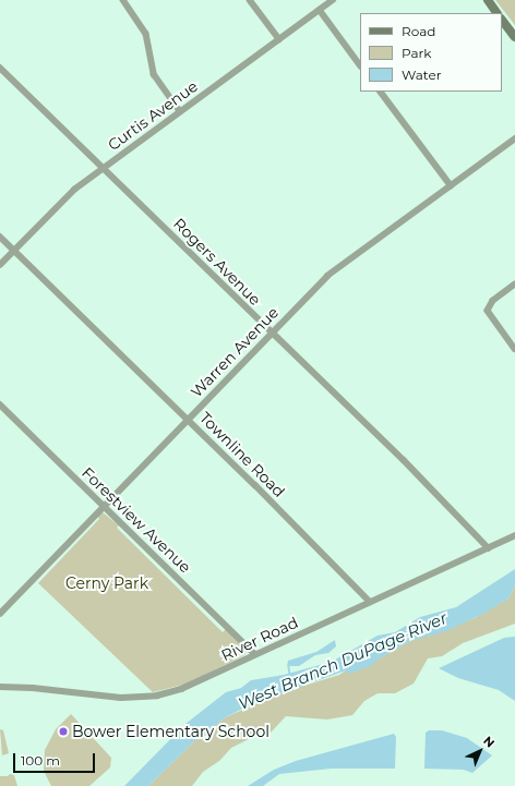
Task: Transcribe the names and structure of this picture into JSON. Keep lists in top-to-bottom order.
{
  "streets": {
    "street": [
      "Curtis Avenue",
      "Rogers Avenue",
      "Warren Avenue",
      "Townline Road",
      "Forestview Avenue",
      "River Road"
    ]
  },
  "crossings": [
    ["Curtis Avenue", "Rogers Avenue"],
    ["Curtis Avenue", "Townline Road"],
    ["Rogers Avenue", "Warren Avenue"],
    ["Rogers Avenue", "River Road"],
    ["Warren Avenue", "Townline Road"],
    ["Warren Avenue", "Forestview Avenue"],
    ["Townline Road", "River Road"],
    ["Forestview Avenue", "River Road"]
  ],
  "water": ["West Branch DuPage River"],
  "parks": ["Cerny Park"],
  "places": ["Bower Elementary School"],
  "legend": ["Road", "Park", "Water"],
  "scale_bar": "100 m",
  "north": "top right"
}
